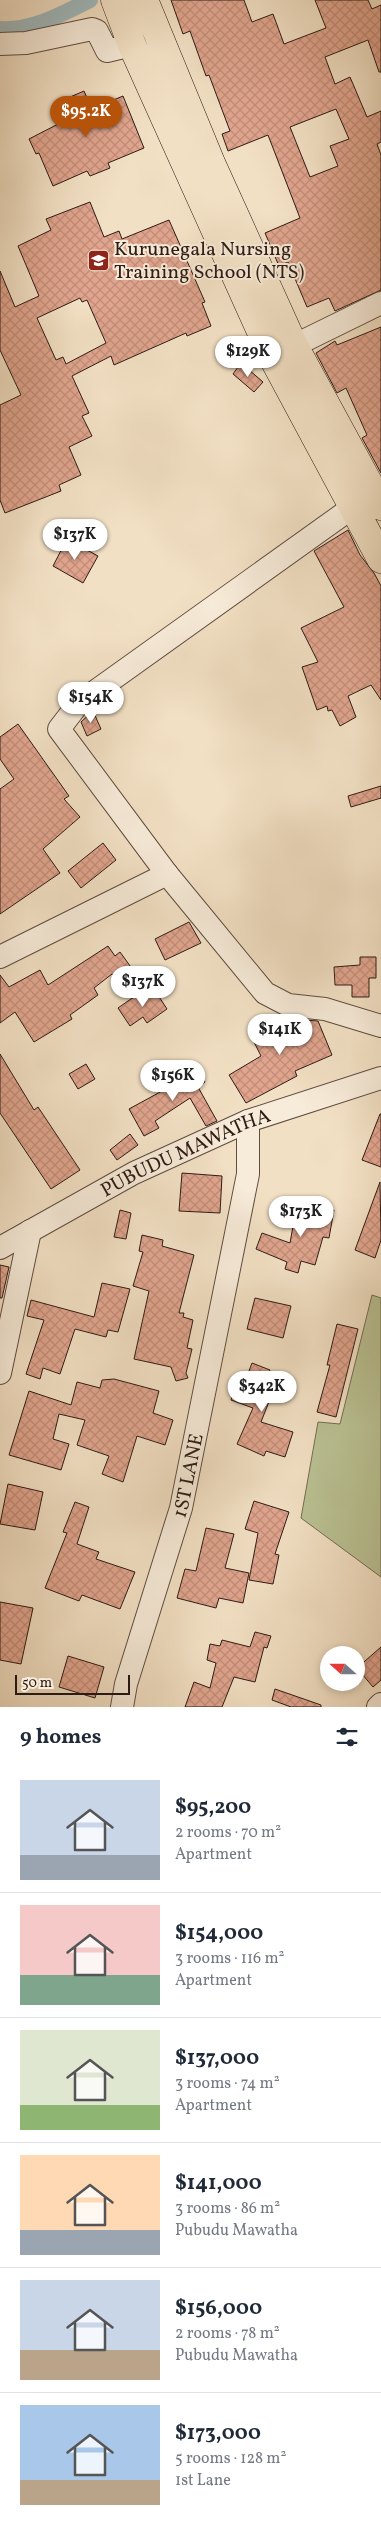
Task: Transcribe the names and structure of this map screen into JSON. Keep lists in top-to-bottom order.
{
  "streets": {
    "street": ["PUBUDU MAWATHA", "1ST LANE"]
  },
  "crossings": [
    ["PUBUDU MAWATHA", "1ST LANE"]
  ],
  "places": {
    "school or university": ["Kurunegala Nursing Training School (NTS)"]
  },
  "scale_bar": "50 m",
  "north": "left",
  "page": {
    "price": [
      "$95.2K",
      "$129K",
      "$137K",
      "$154K",
      "$137K",
      "$141K",
      "$156K",
      "$173K",
      "$342K"
    ],
    "scale": "50 m",
    "heading": "9 homes",
    "list": [
      {
        "name": "$95,200",
        "note": "2 rooms · 70 m² · Apartment"
      },
      {
        "name": "$154,000",
        "note": "3 rooms · 116 m² · Apartment"
      },
      {
        "name": "$137,000",
        "note": "3 rooms · 74 m² · Apartment"
      },
      {
        "name": "$141,000",
        "note": "3 rooms · 86 m² · Pubudu Mawatha"
      },
      {
        "name": "$156,000",
        "note": "2 rooms · 78 m² · Pubudu Mawatha"
      },
      {
        "name": "$173,000",
        "note": "5 rooms · 128 m² · 1st Lane"
      }
    ]
  }
}
